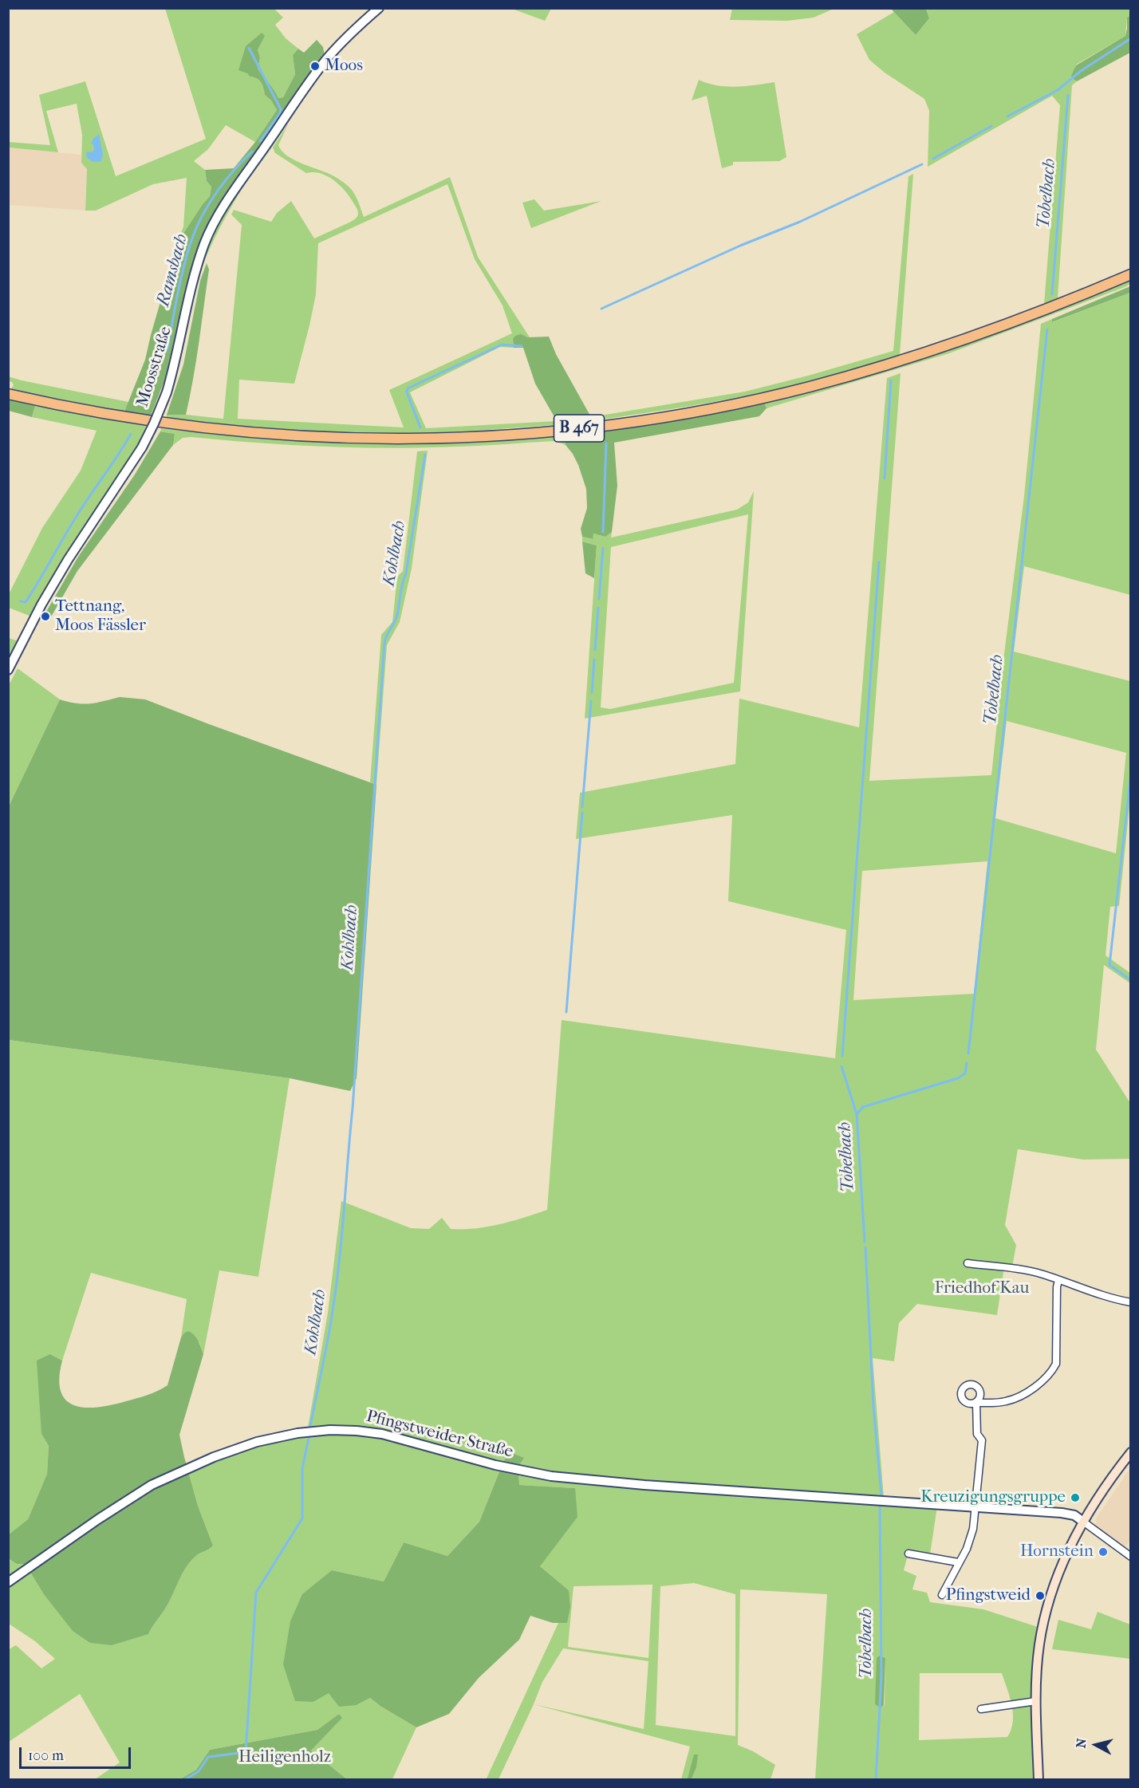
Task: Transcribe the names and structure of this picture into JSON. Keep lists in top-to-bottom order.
{
  "streets": {
    "main road": ["B 467"],
    "street": ["Moosstraße", "Pfingstweider Straße"]
  },
  "water": ["Tobelbach", "Ramsbach", "Kohlbach"],
  "parks": ["Friedhof Kau", "Heiligenholz"],
  "places": [
    "Moos",
    "Tettnang, Moos Fässler",
    "Kreuzigungsgruppe",
    "Hornstein",
    "Pfingstweid"
  ],
  "scale_bar": "100 m",
  "north": "left"
}
